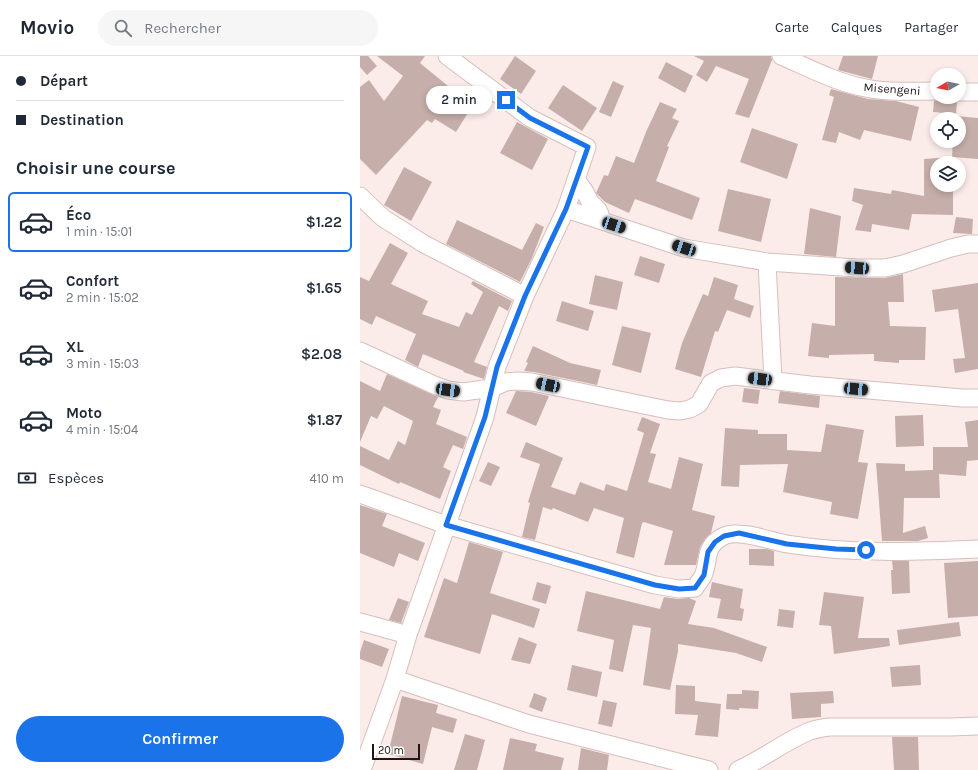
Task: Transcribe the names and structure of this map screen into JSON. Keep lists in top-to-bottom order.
{
  "streets": {
    "street": ["Misengeni"]
  },
  "scale_bar": "20 m",
  "north": "left",
  "page": {
    "header": "Movio",
    "search": "Rechercher",
    "nav": ["Carte", "Calques", "Partager"],
    "banner": ["Départ", "Destination"],
    "bubble": "2 min",
    "heading": "Choisir une course",
    "list": [
      {
        "name": "Éco",
        "note": "1 min · 15:01",
        "value": "$1.22"
      },
      {
        "name": "Confort",
        "note": "2 min · 15:02",
        "value": "$1.65"
      },
      {
        "name": "XL",
        "note": "3 min · 15:03",
        "value": "$2.08"
      },
      {
        "name": "Moto",
        "note": "4 min · 15:04",
        "value": "$1.87"
      }
    ],
    "pay": ["Espèces", "410 m"],
    "buttons": "Confirmer",
    "scale": "20 m"
  }
}
